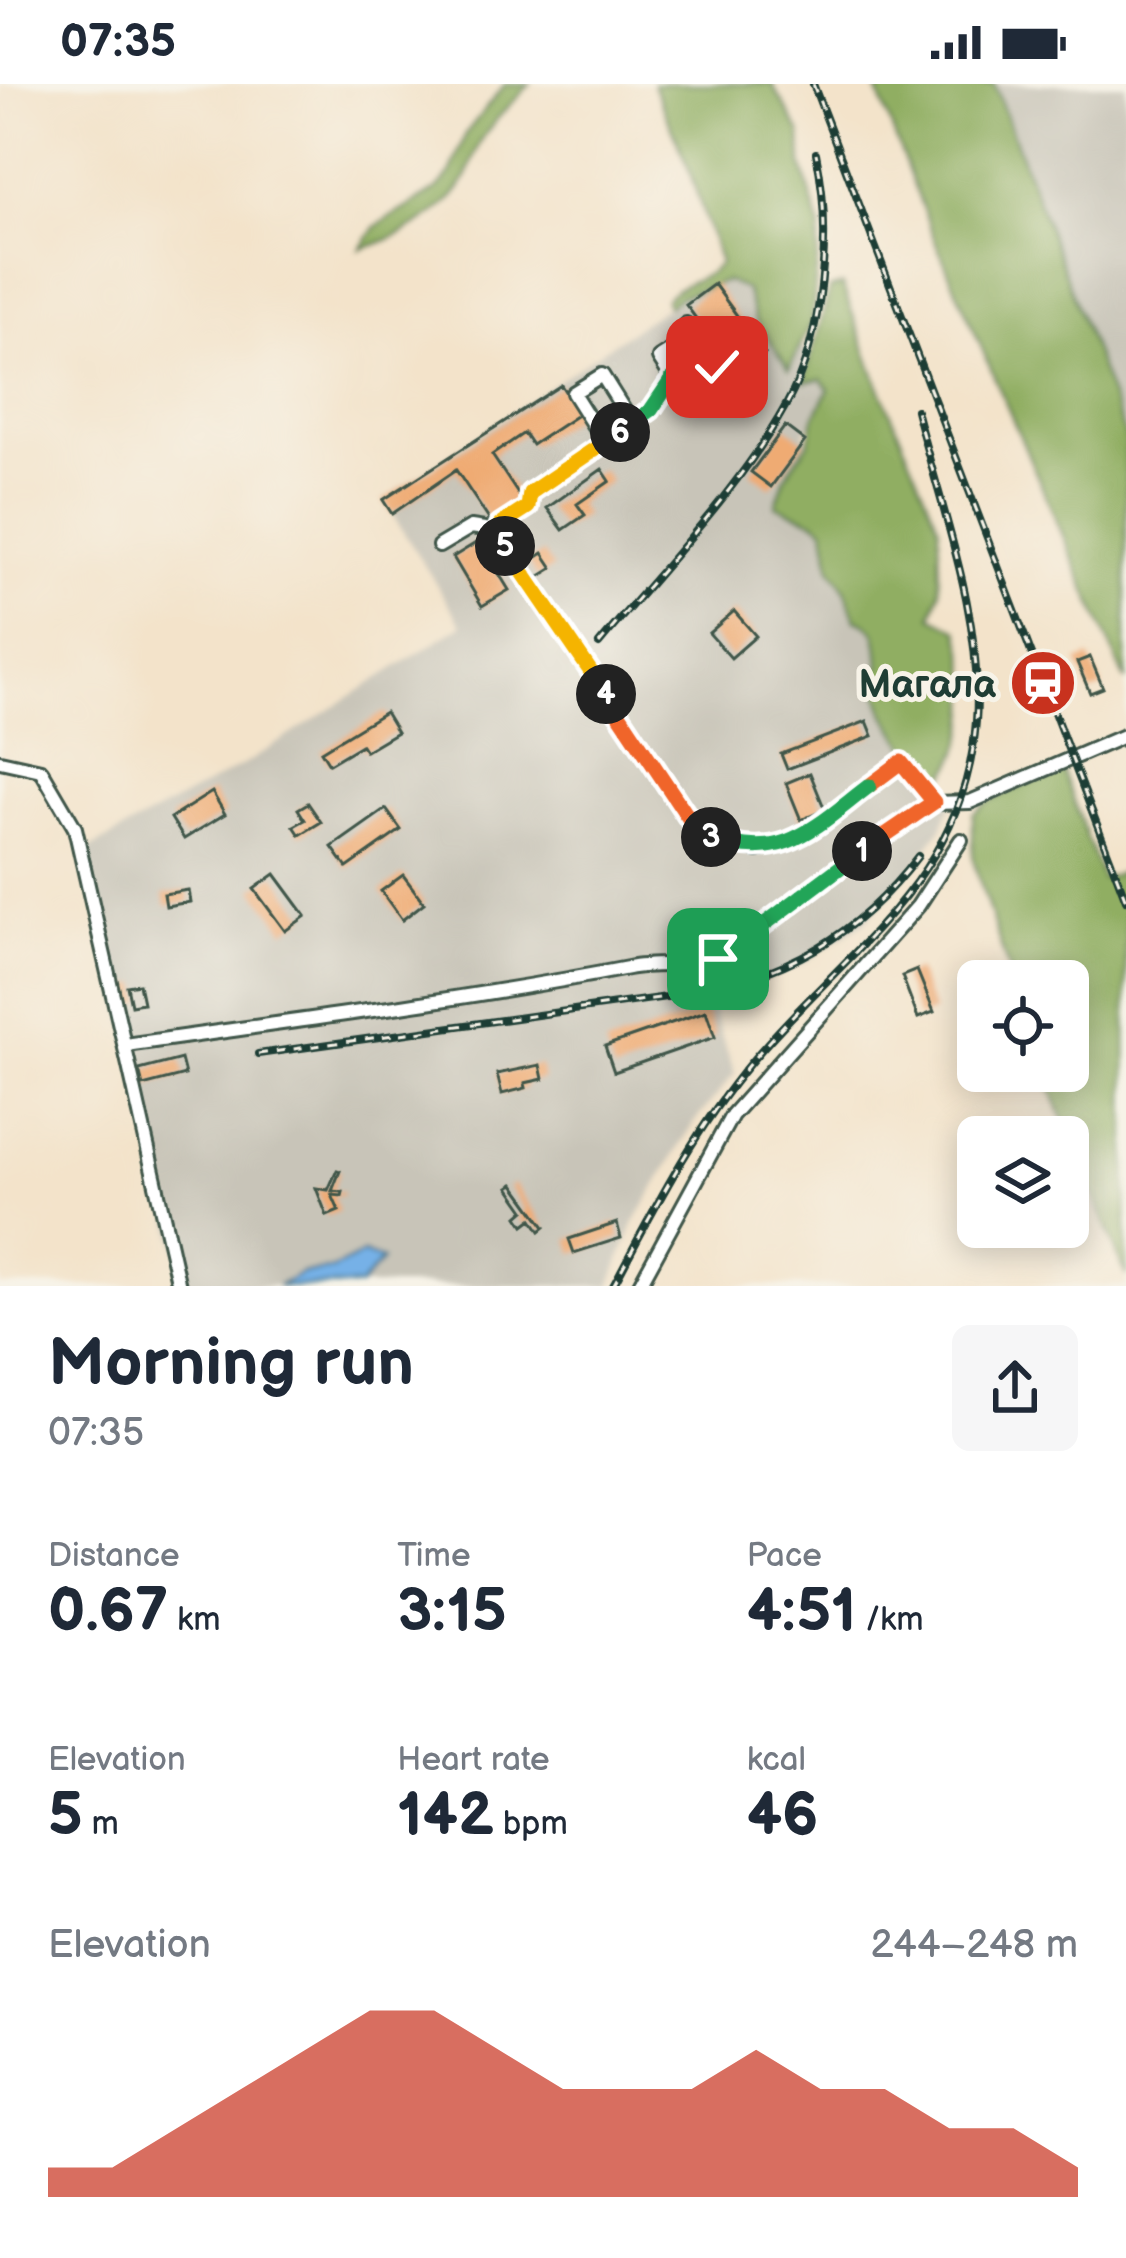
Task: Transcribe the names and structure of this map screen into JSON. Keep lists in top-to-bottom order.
{
  "places": {
    "station": ["Магала"]
  },
  "page": {
    "status": "07:35",
    "pins": [
      "6",
      "5",
      "4",
      "3",
      "1"
    ],
    "heading": ["Morning run", "07:35"],
    "stats": [
      ["Distance", "0.67 km"],
      ["Time", "3:15"],
      ["Pace", "4:51 /km"],
      ["Elevation", "5 m"],
      ["Heart rate", "142 bpm"],
      ["kcal", "46"]
    ],
    "chart": ["Elevation", "244–248 m"]
  }
}
